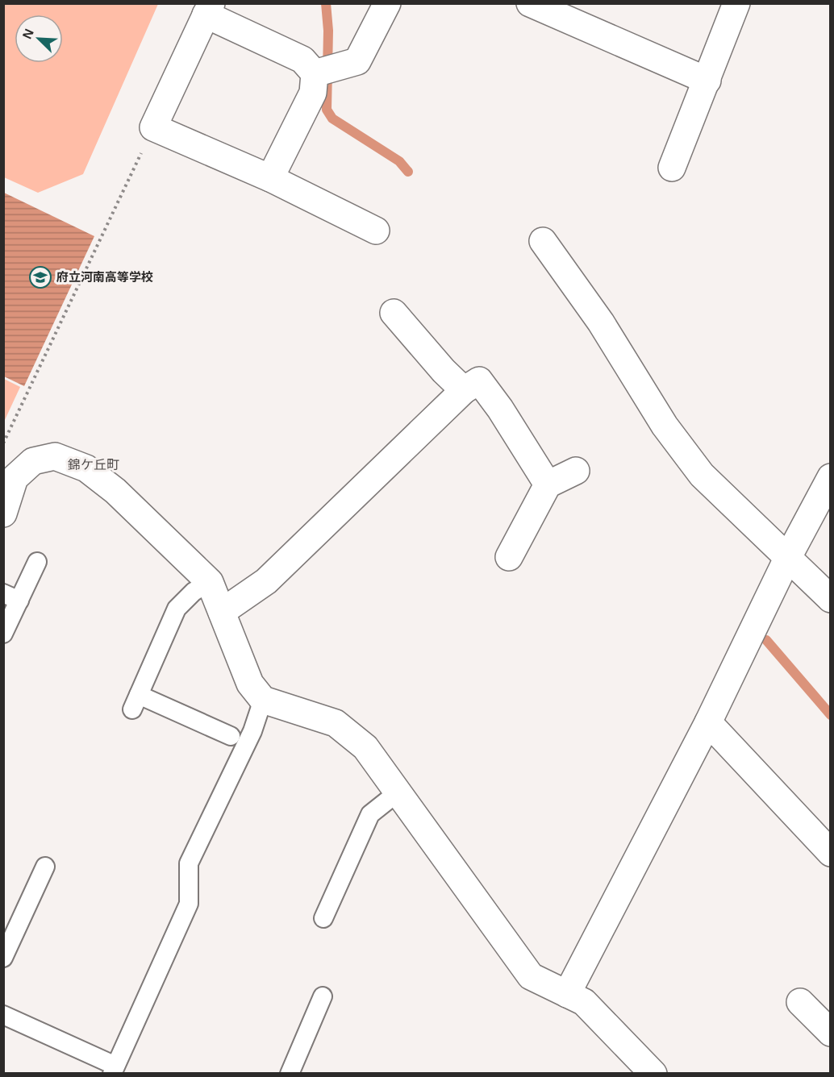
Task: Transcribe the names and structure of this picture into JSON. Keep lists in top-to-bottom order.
{
  "districts": ["錦ケ丘町"],
  "places": {
    "school or university": ["府立河南高等学校"]
  },
  "north": "top left"
}
